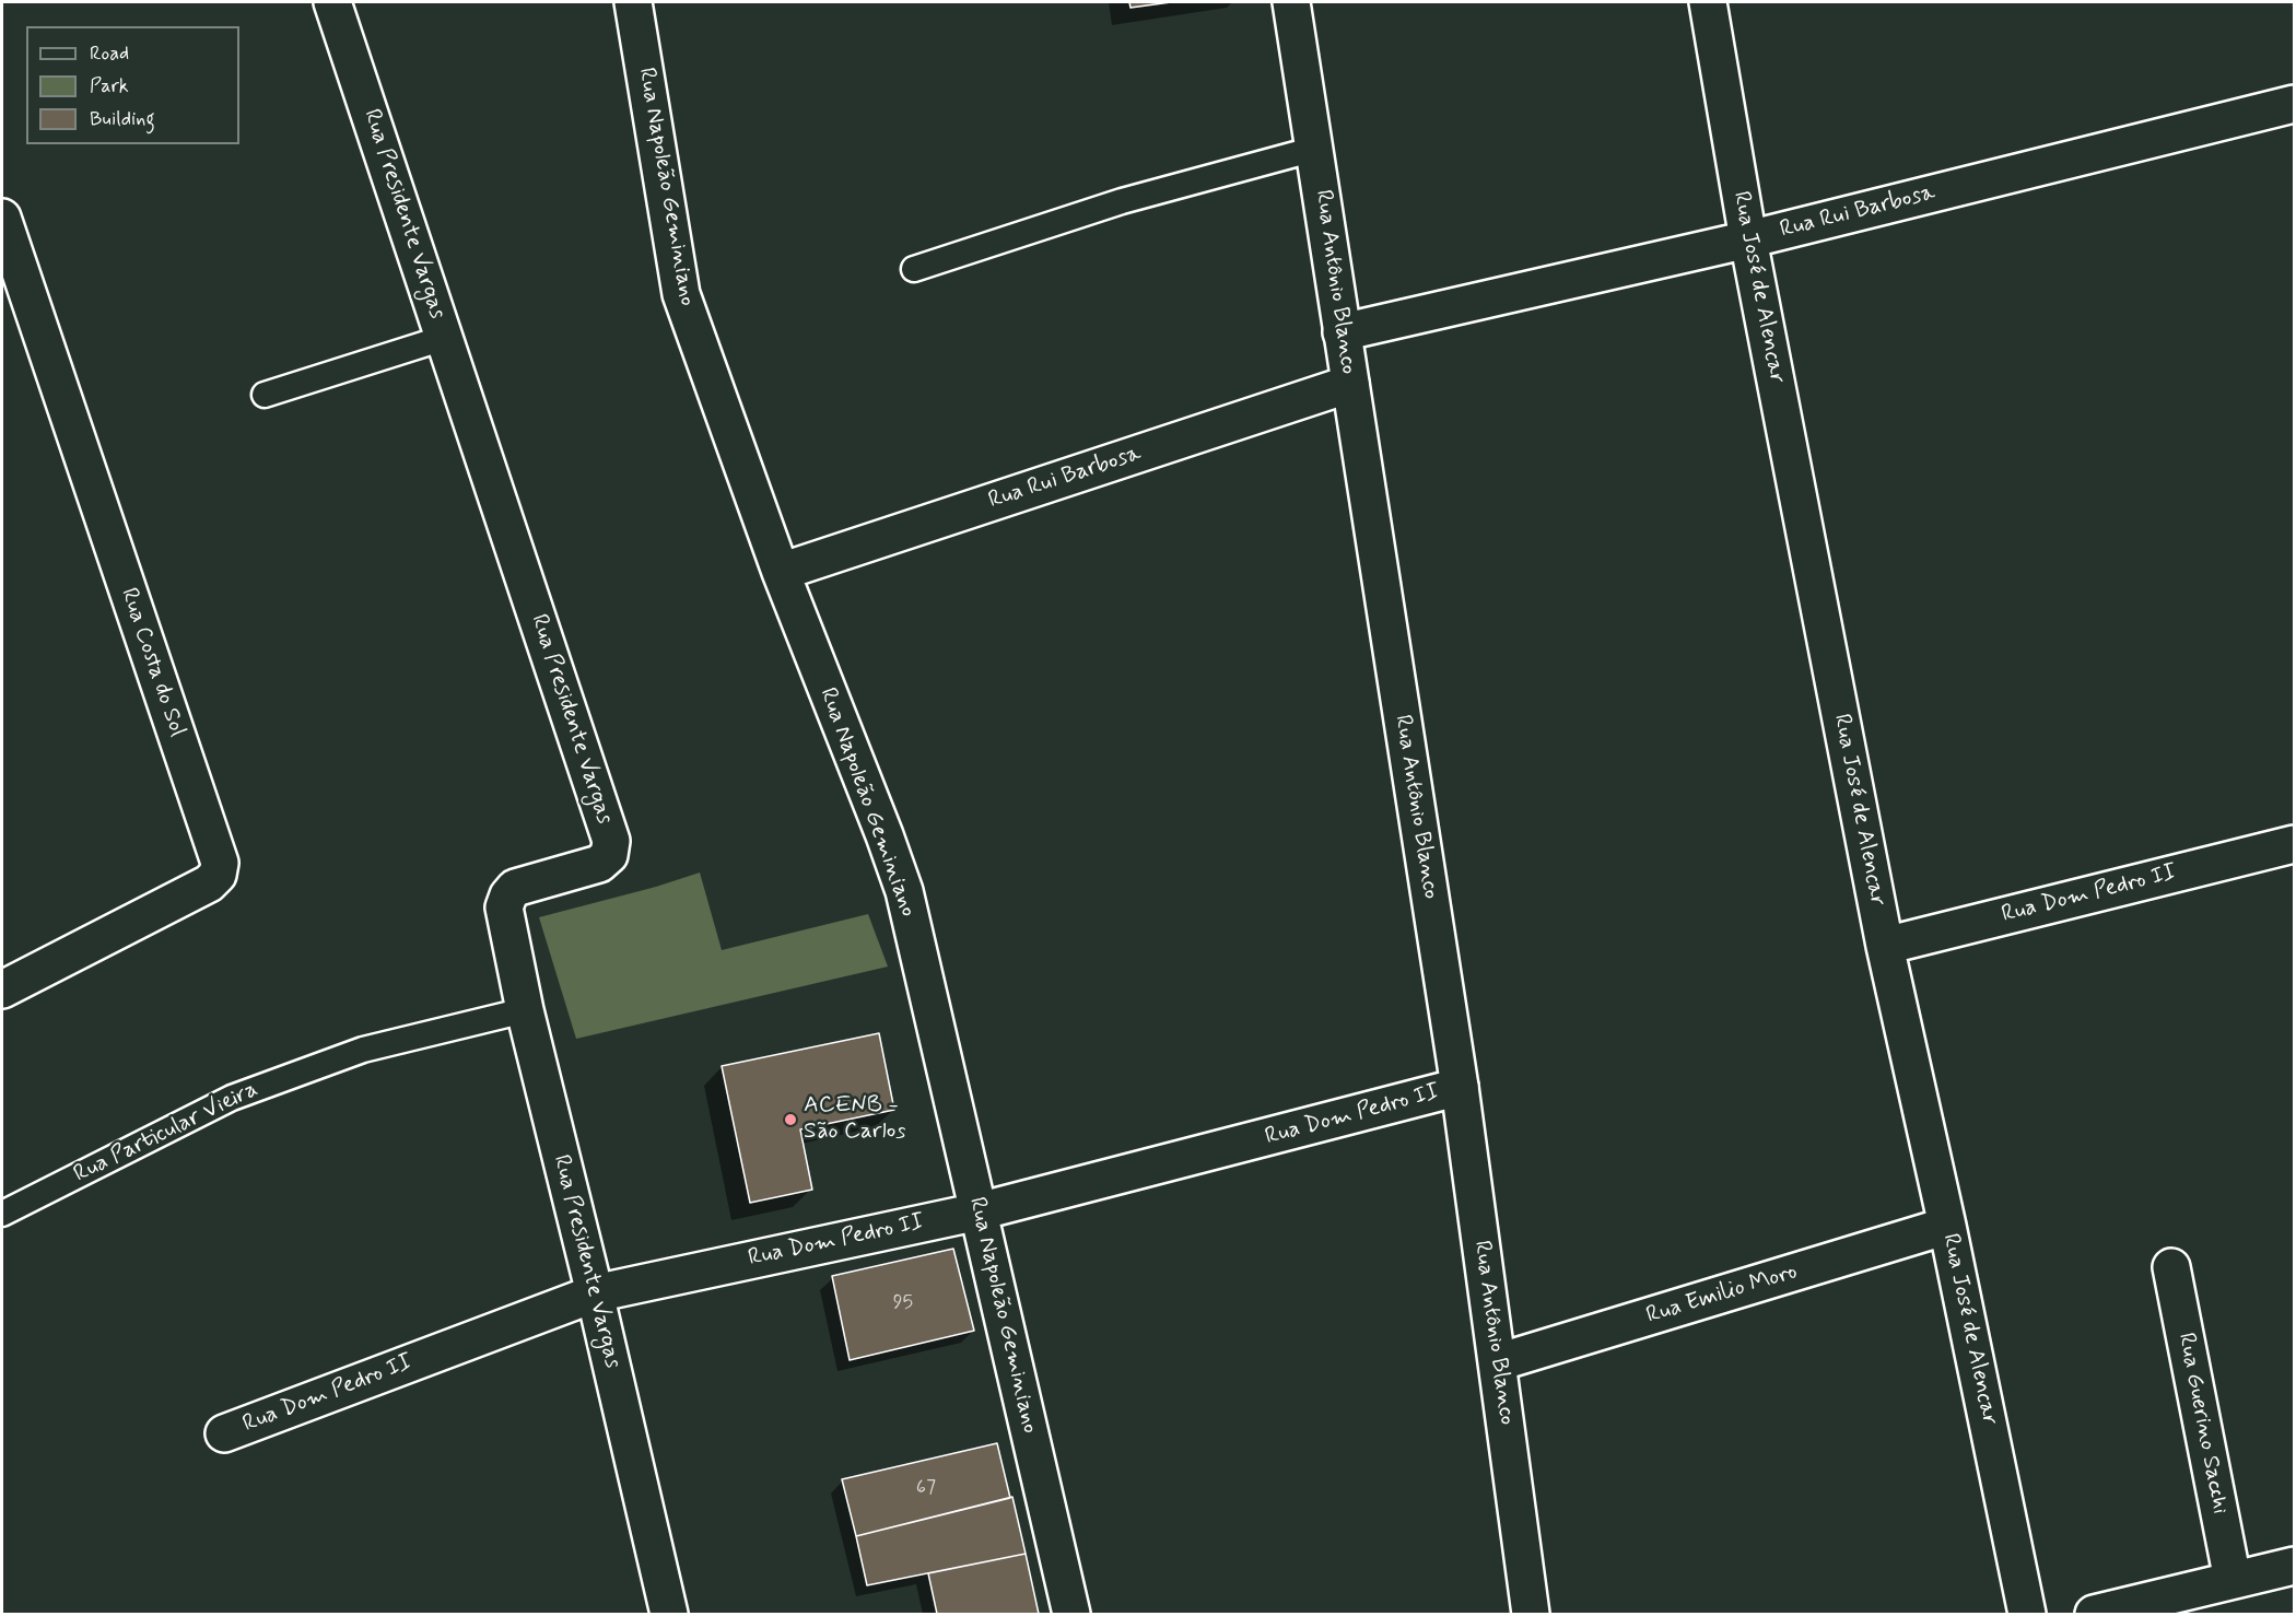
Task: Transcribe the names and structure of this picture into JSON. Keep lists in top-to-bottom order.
{
  "streets": {
    "street": [
      "Rua Napoleão Geminiano",
      "Rua Rui Barbosa",
      "Rua Presidente Vargas",
      "Rua Antônio Blanco",
      "Rua José de Alencar",
      "Rua Costa do Sol",
      "Rua Dom Pedro II",
      "Rua Emilio Moro",
      "Rua Guerino Sacchi"
    ],
    "lane": ["Rua Particular Vieira"]
  },
  "crossings": [
    ["Rua Napoleão Geminiano", "Rua Rui Barbosa"],
    ["Rua Napoleão Geminiano", "Rua Dom Pedro II"],
    ["Rua Rui Barbosa", "Rua Antônio Blanco"],
    ["Rua Rui Barbosa", "Rua José de Alencar"],
    ["Rua Presidente Vargas", "Rua Dom Pedro II"],
    ["Rua Presidente Vargas", "Rua Particular Vieira"],
    ["Rua Antônio Blanco", "Rua Dom Pedro II"],
    ["Rua Antônio Blanco", "Rua Emilio Moro"],
    ["Rua José de Alencar", "Rua Dom Pedro II"],
    ["Rua José de Alencar", "Rua Emilio Moro"]
  ],
  "places": ["ACENB - São Carlos"],
  "house_numbers": ["95", "67"],
  "legend": ["Road", "Park", "Building"]
}
